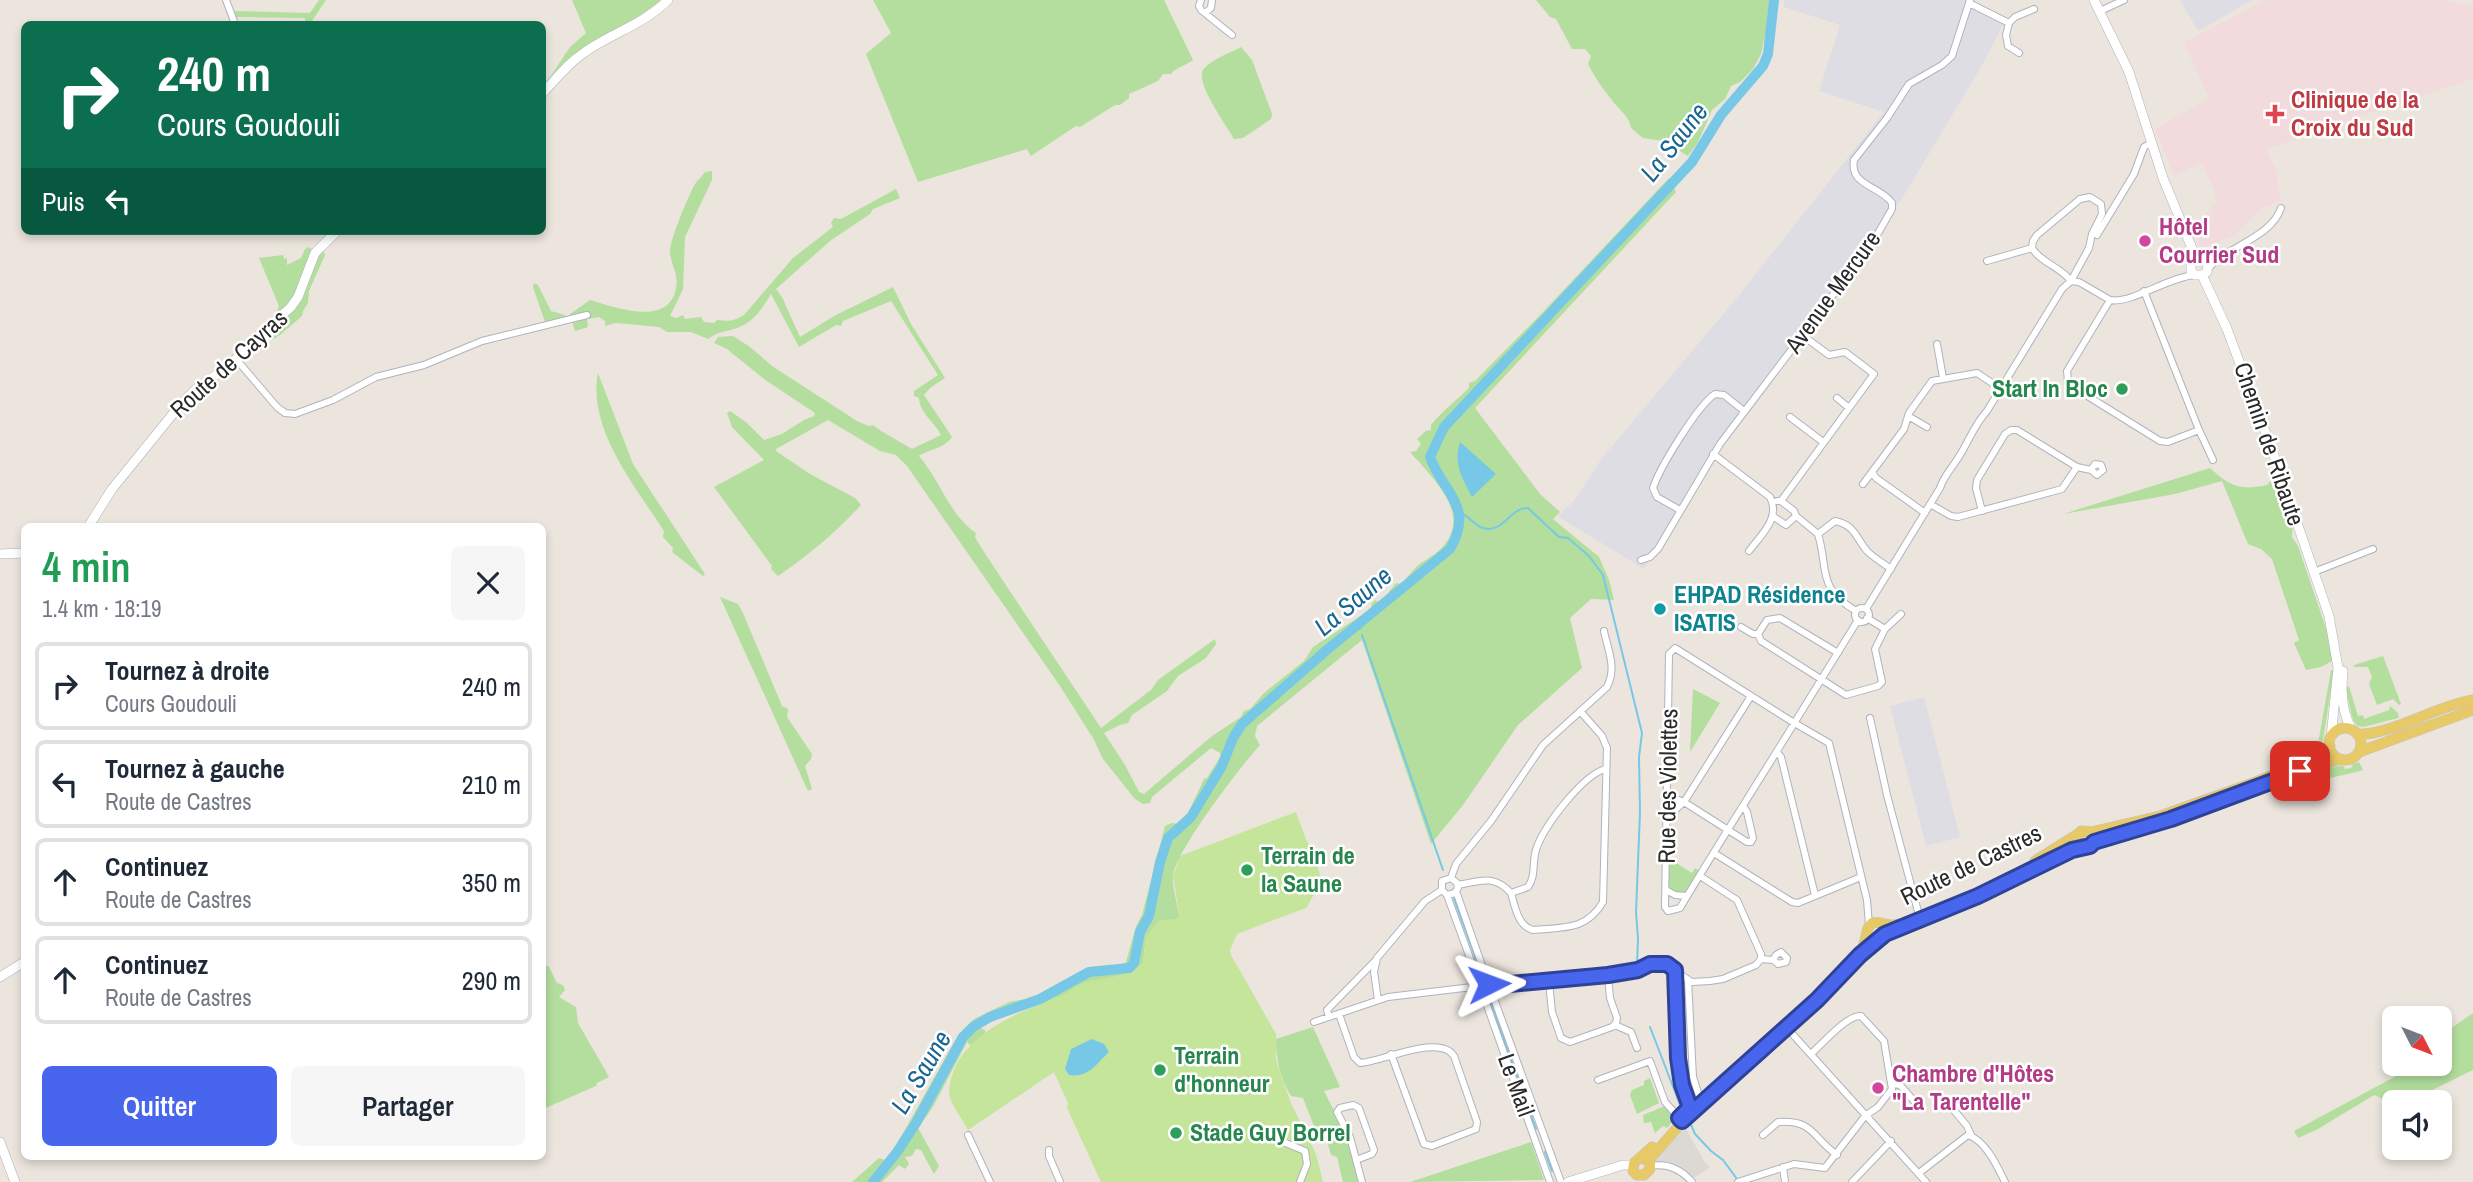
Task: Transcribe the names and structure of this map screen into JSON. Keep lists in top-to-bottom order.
{
  "streets": {
    "main road": ["Route de Cayras", "Chemin de Ribaute", "Route de Castres"],
    "street": ["Avenue Mercure", "Rue des Violettes", "Le Mail"]
  },
  "water": ["La Saune"],
  "places": {
    "health": ["Clinique de la Croix du Sud"],
    "other": [
      "Hôtel Courrier Sud",
      "Start In Bloc",
      "EHPAD Résidence ISATIS",
      "Terrain de la Saune",
      "Terrain d'honneur",
      "Chambre d'Hôtes \"La Tarentelle\"",
      "Stade Guy Borrel"
    ]
  },
  "north": "bottom right",
  "page": {
    "turn": ["240 m", "Cours Goudouli"],
    "then": "Puis",
    "heading": ["4 min", "1.4 km · 18:19"],
    "list": [
      {
        "name": "Tournez à droite",
        "note": "Cours Goudouli",
        "value": "240 m"
      },
      {
        "name": "Tournez à gauche",
        "note": "Route de Castres",
        "value": "210 m"
      },
      {
        "name": "Continuez",
        "note": "Route de Castres",
        "value": "350 m"
      },
      {
        "name": "Continuez",
        "note": "Route de Castres",
        "value": "290 m"
      }
    ],
    "buttons": ["Quitter", "Partager"]
  }
}
